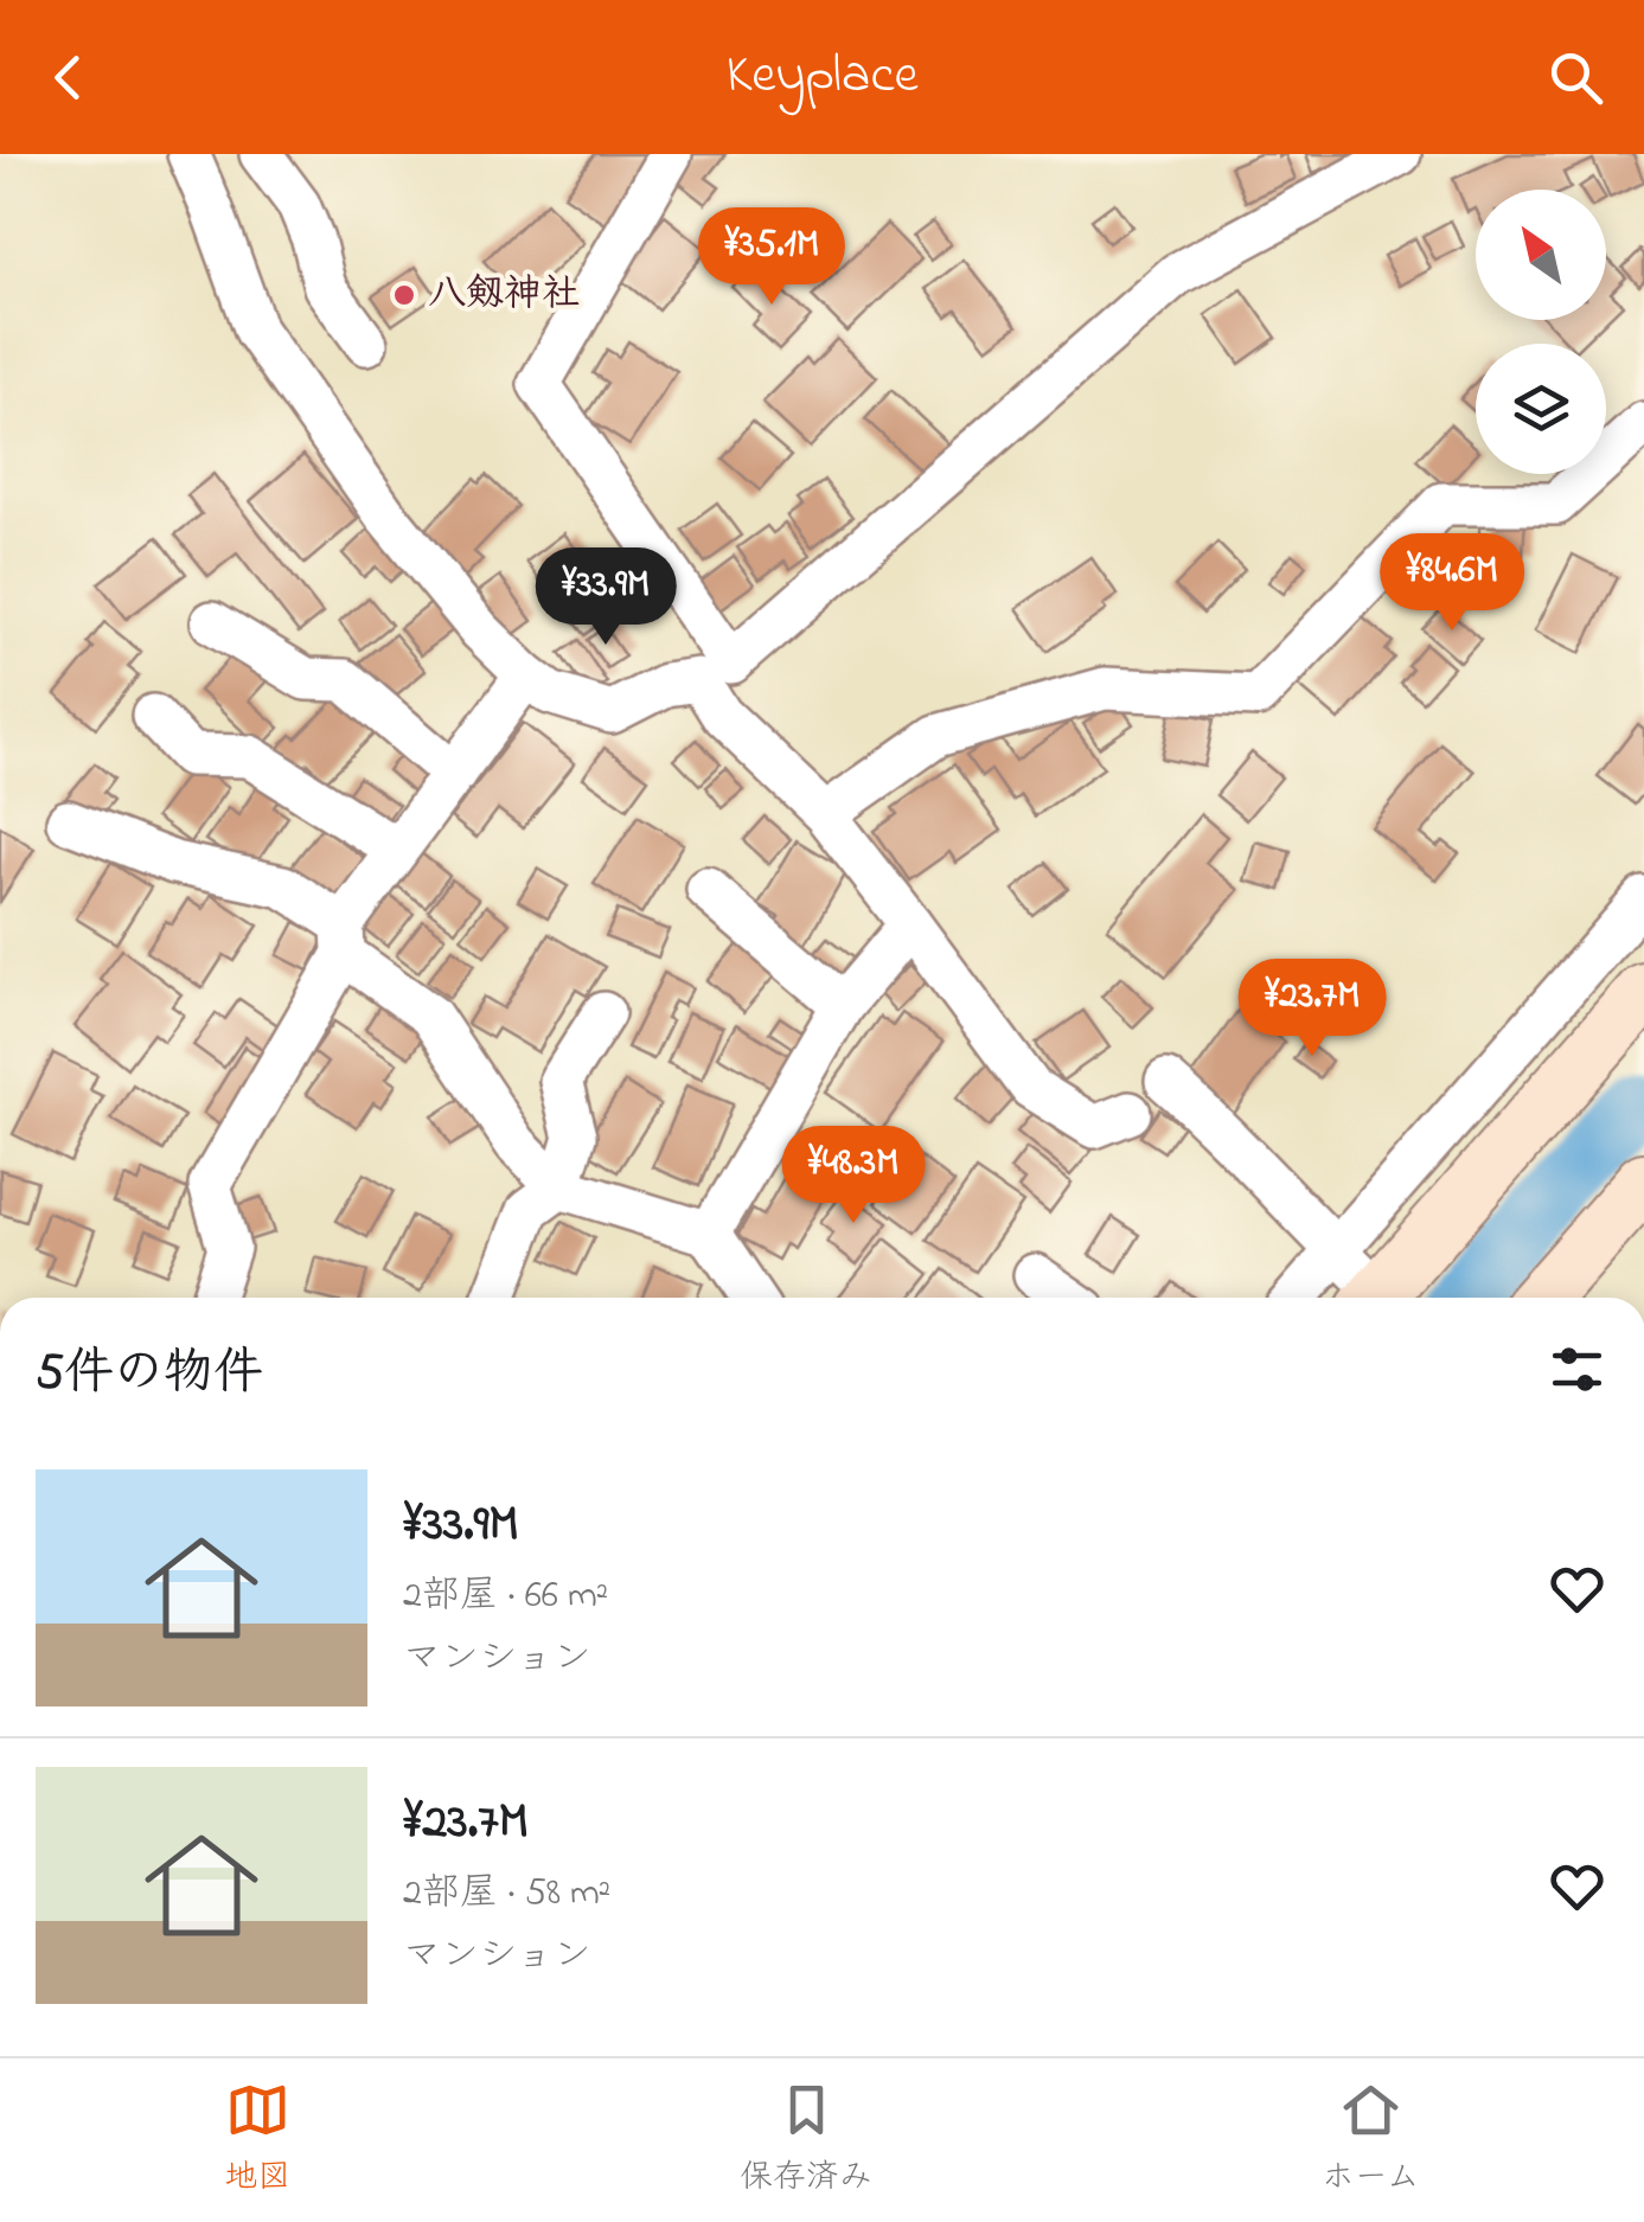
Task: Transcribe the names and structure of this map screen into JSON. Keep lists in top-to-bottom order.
{
  "places": ["八剱神社"],
  "north": "top left",
  "page": {
    "header": "Keyplace",
    "price": [
      "¥35.1M",
      "¥84.6M",
      "¥33.9M",
      "¥23.7M",
      "¥48.3M"
    ],
    "heading": "5件の物件",
    "list": [
      {
        "name": "¥33.9M",
        "note": "2部屋 · 66 m² · マンション"
      },
      {
        "name": "¥23.7M",
        "note": "2部屋 · 58 m² · マンション"
      }
    ],
    "tabs": ["地図", "保存済み", "ホーム"]
  }
}
